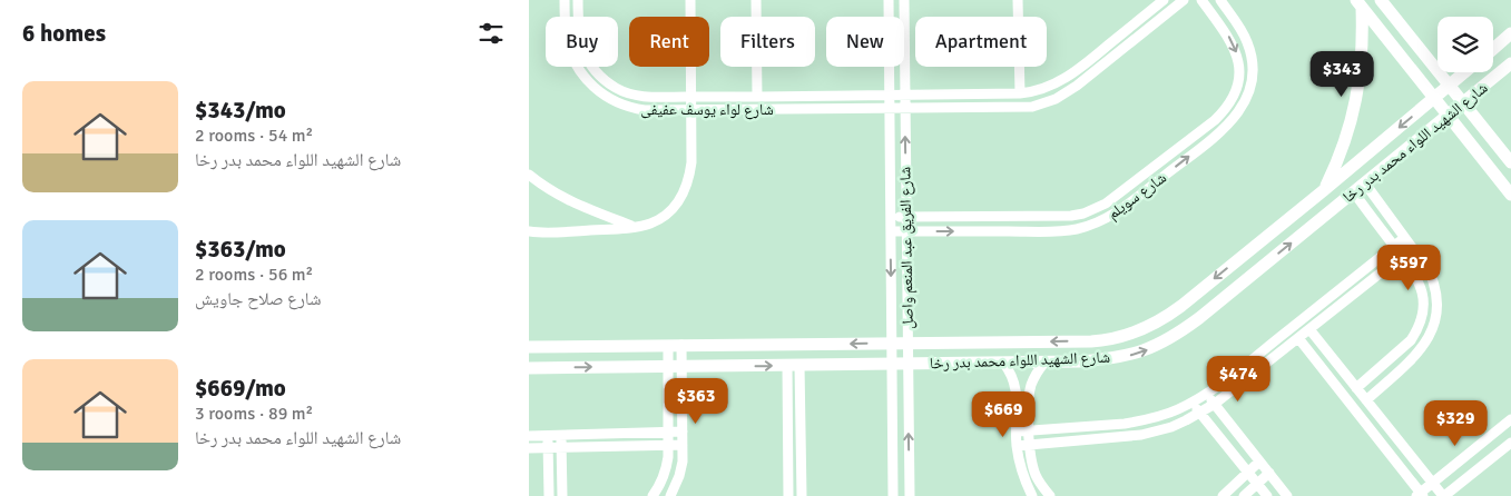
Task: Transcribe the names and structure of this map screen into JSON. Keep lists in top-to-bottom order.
{
  "streets": {
    "street": [
      "شارع لواء يوسف عفيفى",
      "شارع الشهيد اللواء محمد بدر رخا",
      "شارع سويلم",
      "شارع الفريق عبد المنعم واصل"
    ]
  },
  "crossings": [
    ["شارع لواء يوسف عفيفى", "شارع الفريق عبد المنعم واصل"],
    ["شارع الشهيد اللواء محمد بدر رخا", "شارع الفريق عبد المنعم واصل"],
    ["شارع سويلم", "شارع الفريق عبد المنعم واصل"]
  ],
  "page": {
    "heading": "6 homes",
    "chip": [
      "Buy",
      "Rent",
      "Filters",
      "New",
      "Apartment"
    ],
    "price": [
      "$343",
      "$597",
      "$474",
      "$363",
      "$669",
      "$329"
    ],
    "list": [
      {
        "name": "$343/mo",
        "note": "2 rooms · 54 m² · شارع الشهيد اللواء محمد بدر رخا"
      },
      {
        "name": "$363/mo",
        "note": "2 rooms · 56 m² · شارع صلاح جاويش"
      },
      {
        "name": "$669/mo",
        "note": "3 rooms · 89 m² · شارع الشهيد اللواء محمد بدر رخا"
      }
    ]
  }
}
